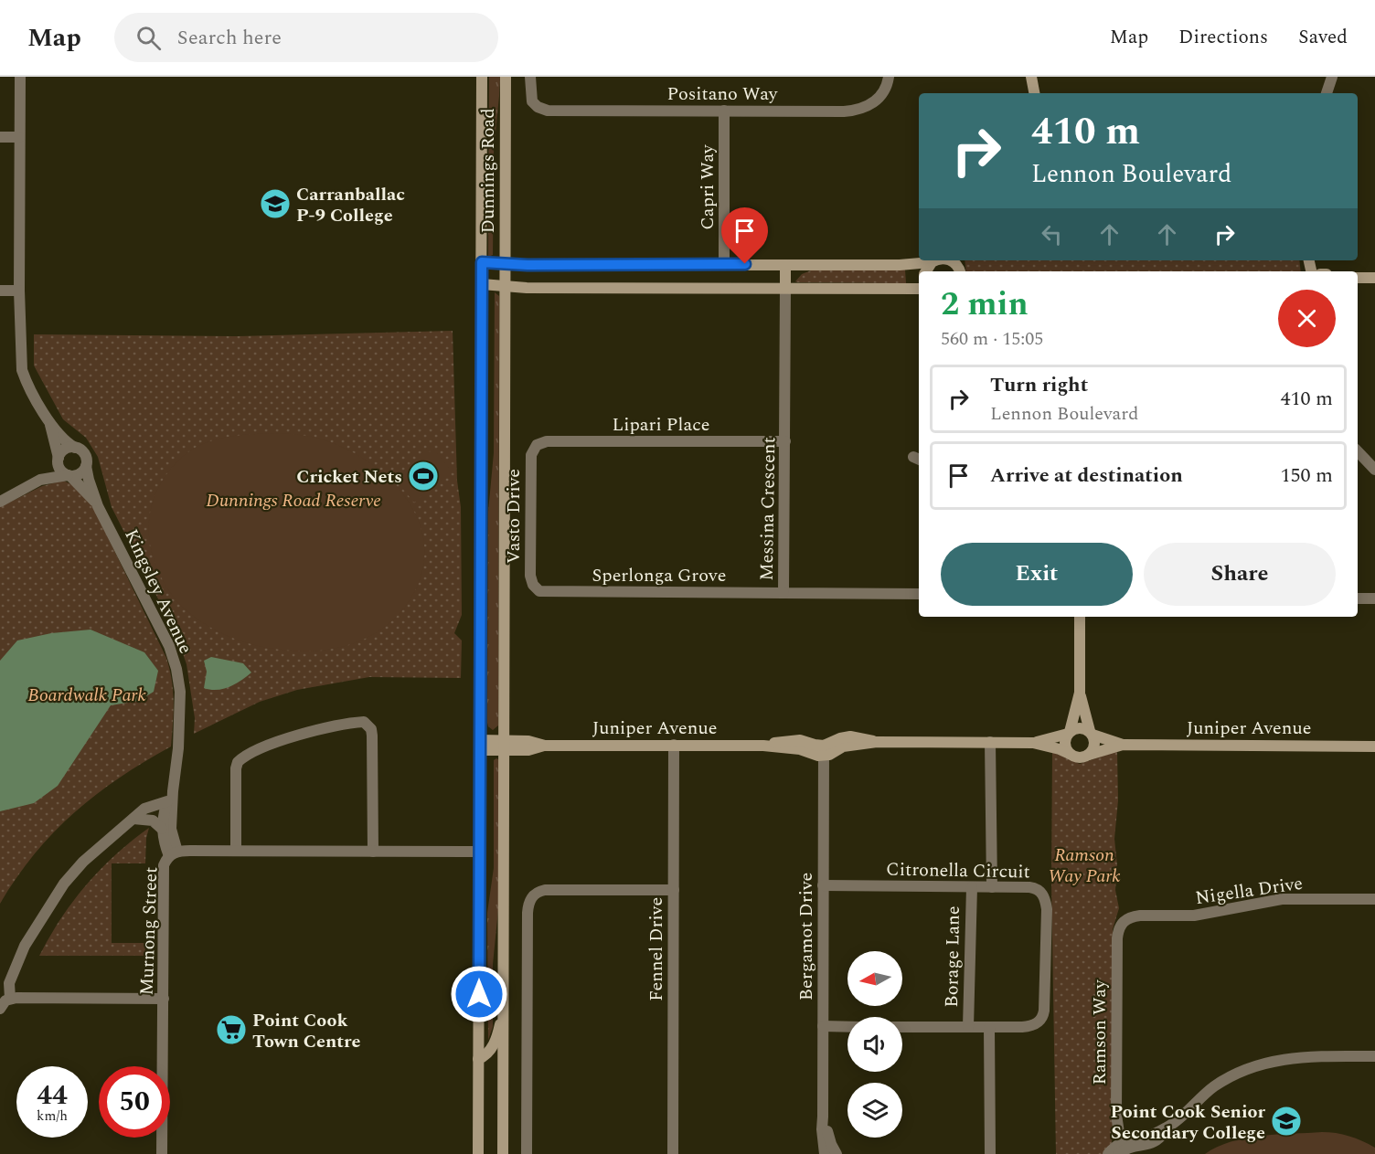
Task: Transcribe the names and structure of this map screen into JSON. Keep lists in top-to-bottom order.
{
  "streets": {
    "main road": ["Dunnings Road", "Juniper Avenue"],
    "street": [
      "Positano Way",
      "Capri Way",
      "Lipari Place",
      "Messina Crescent",
      "Vasto Drive",
      "Sperlonga Grove",
      "Kingsley Avenue",
      "Citronella Circuit",
      "Nigella Drive",
      "Murnong Street",
      "Bergamot Drive",
      "Fennel Drive",
      "Borage Lane",
      "Ramson Way"
    ]
  },
  "crossings": [
    ["Positano Way", "Capri Way"],
    ["Dunnings Road", "Juniper Avenue"],
    ["Dunnings Road", "Murnong Street"],
    ["Lipari Place", "Messina Crescent"],
    ["Lipari Place", "Vasto Drive"],
    ["Messina Crescent", "Sperlonga Grove"],
    ["Vasto Drive", "Sperlonga Grove"],
    ["Kingsley Avenue", "Murnong Street"],
    ["Juniper Avenue", "Bergamot Drive"],
    ["Juniper Avenue", "Fennel Drive"],
    ["Citronella Circuit", "Bergamot Drive"],
    ["Citronella Circuit", "Borage Lane"],
    ["Nigella Drive", "Ramson Way"]
  ],
  "parks": ["Dunnings Road Reserve", "Boardwalk Park", "Ramson Way Park"],
  "places": {
    "school or university": ["Carranballac P-9 College", "Point Cook Senior Secondary College"],
    "sports": ["Cricket Nets"],
    "supermarket": ["Point Cook Town Centre"]
  },
  "north": "left",
  "page": {
    "header": "Map",
    "search": "Search here",
    "nav": ["Map", "Directions", "Saved"],
    "turn": ["410 m", "Lennon Boulevard"],
    "heading": ["2 min", "560 m · 15:05"],
    "list": [
      {
        "name": "Turn right",
        "note": "Lennon Boulevard",
        "value": "410 m"
      },
      {
        "name": "Arrive at destination",
        "value": "150 m"
      }
    ],
    "buttons": ["Exit", "Share"],
    "speed": "44 km/h",
    "limit": "50"
  }
}
